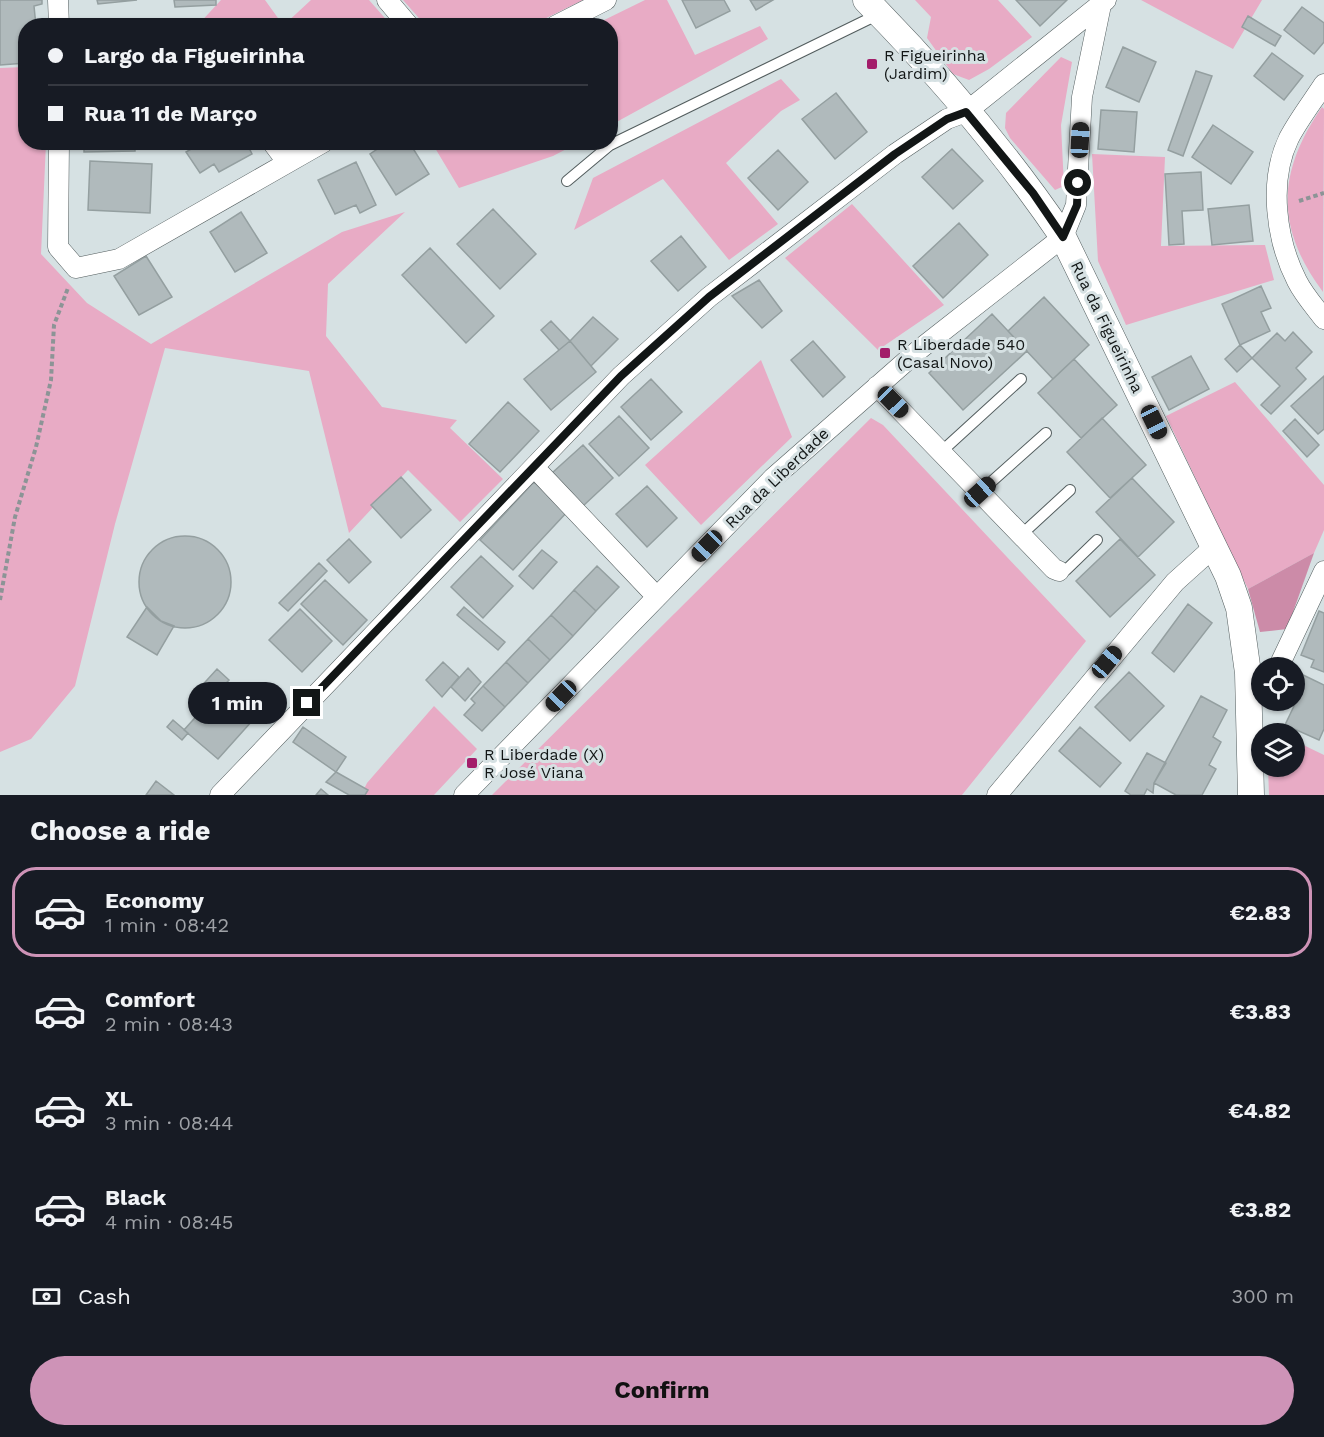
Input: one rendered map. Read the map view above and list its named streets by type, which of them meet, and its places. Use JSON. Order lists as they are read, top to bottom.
{
  "streets": {
    "street": ["Rua da Figueirinha", "Rua da Liberdade"]
  },
  "crossings": [
    ["Rua da Figueirinha", "Rua da Liberdade"]
  ],
  "places": {
    "transit": ["R Figueirinha (Jardim)", "R Liberdade 540 (Casal Novo)", "R Liberdade (X) R José Viana"]
  },
  "page": {
    "banner": ["Largo da Figueirinha", "Rua 11 de Março"],
    "bubble": "1 min",
    "heading": "Choose a ride",
    "list": [
      {
        "name": "Economy",
        "note": "1 min · 08:42",
        "value": "€2.83"
      },
      {
        "name": "Comfort",
        "note": "2 min · 08:43",
        "value": "€3.83"
      },
      {
        "name": "XL",
        "note": "3 min · 08:44",
        "value": "€4.82"
      },
      {
        "name": "Black",
        "note": "4 min · 08:45",
        "value": "€3.82"
      }
    ],
    "pay": ["Cash", "300 m"],
    "buttons": "Confirm"
  }
}
